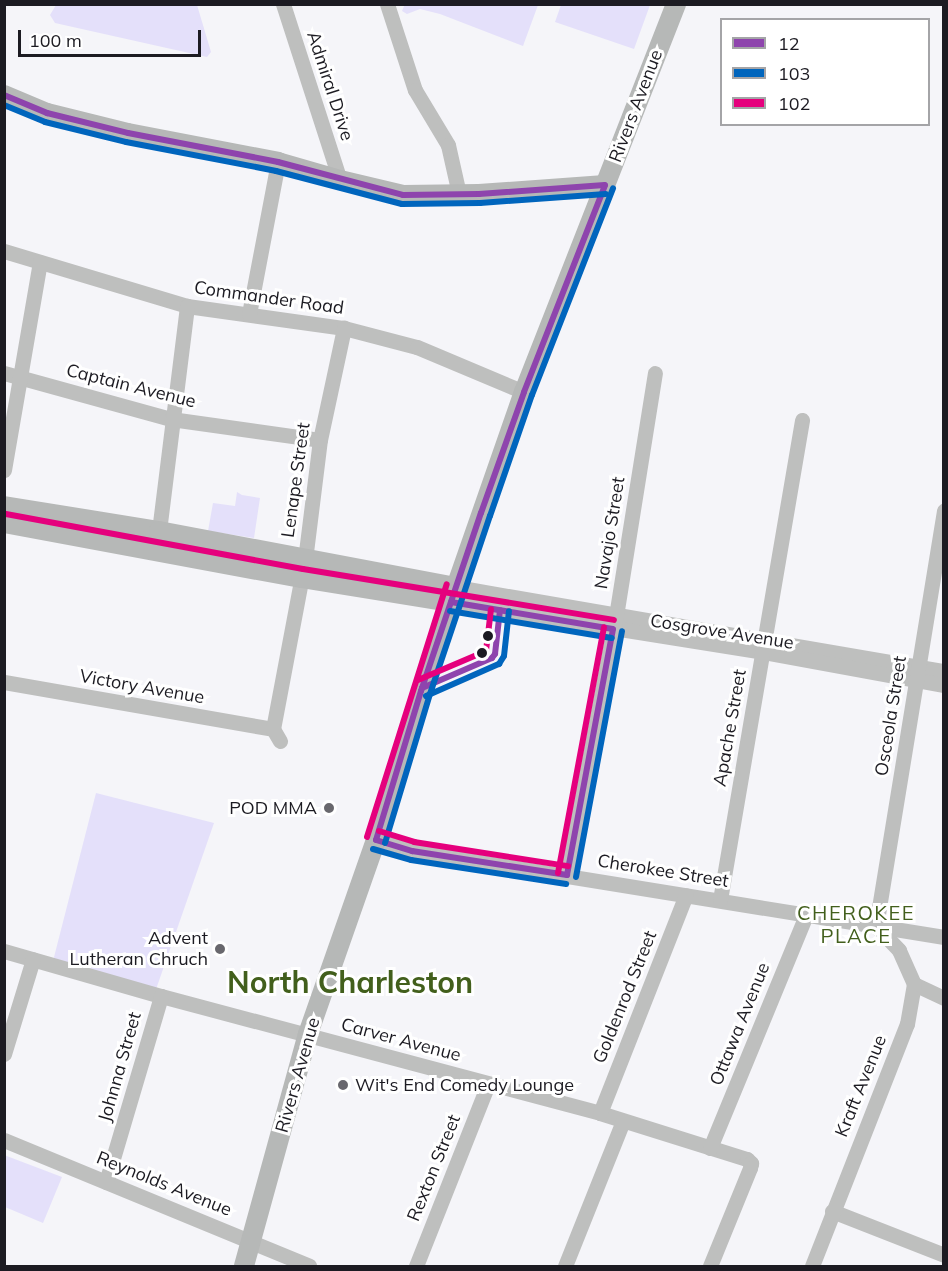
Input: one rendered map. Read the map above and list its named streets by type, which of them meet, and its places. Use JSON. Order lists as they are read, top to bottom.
{
  "streets": {
    "main road": ["Rivers Avenue", "Cosgrove Avenue"],
    "street": [
      "Admiral Drive",
      "Commander Road",
      "Captain Avenue",
      "Lenape Street",
      "Navajo Street",
      "Victory Avenue",
      "Osceola Street",
      "Apache Street",
      "Cherokee Street",
      "Goldenrod Street",
      "Ottawa Avenue",
      "Carver Avenue",
      "Johnna Street",
      "Kraft Avenue",
      "Rexton Street",
      "Reynolds Avenue"
    ]
  },
  "crossings": [
    ["Rivers Avenue", "Commander Road"],
    ["Rivers Avenue", "Cosgrove Avenue"],
    ["Rivers Avenue", "Cherokee Street"],
    ["Rivers Avenue", "Carver Avenue"],
    ["Rivers Avenue", "Reynolds Avenue"],
    ["Commander Road", "Lenape Street"],
    ["Captain Avenue", "Lenape Street"],
    ["Lenape Street", "Cosgrove Avenue"],
    ["Lenape Street", "Victory Avenue"],
    ["Navajo Street", "Cosgrove Avenue"],
    ["Navajo Street", "Cherokee Street"],
    ["Cosgrove Avenue", "Osceola Street"],
    ["Cosgrove Avenue", "Apache Street"],
    ["Osceola Street", "Cherokee Street"],
    ["Apache Street", "Cherokee Street"],
    ["Cherokee Street", "Goldenrod Street"],
    ["Cherokee Street", "Ottawa Avenue"],
    ["Goldenrod Street", "Carver Avenue"],
    ["Ottawa Avenue", "Carver Avenue"],
    ["Carver Avenue", "Johnna Street"],
    ["Carver Avenue", "Rexton Street"],
    ["Johnna Street", "Reynolds Avenue"]
  ],
  "districts": ["CHEROKEE PLACE", "North Charleston"],
  "places": ["POD MMA", "Advent Lutheran Chruch", "Wit's End Comedy Lounge"],
  "lines": ["transit line 12", "transit line 103", "transit line 102"],
  "legend": ["12", "103", "102"],
  "scale_bar": "100 m"
}
